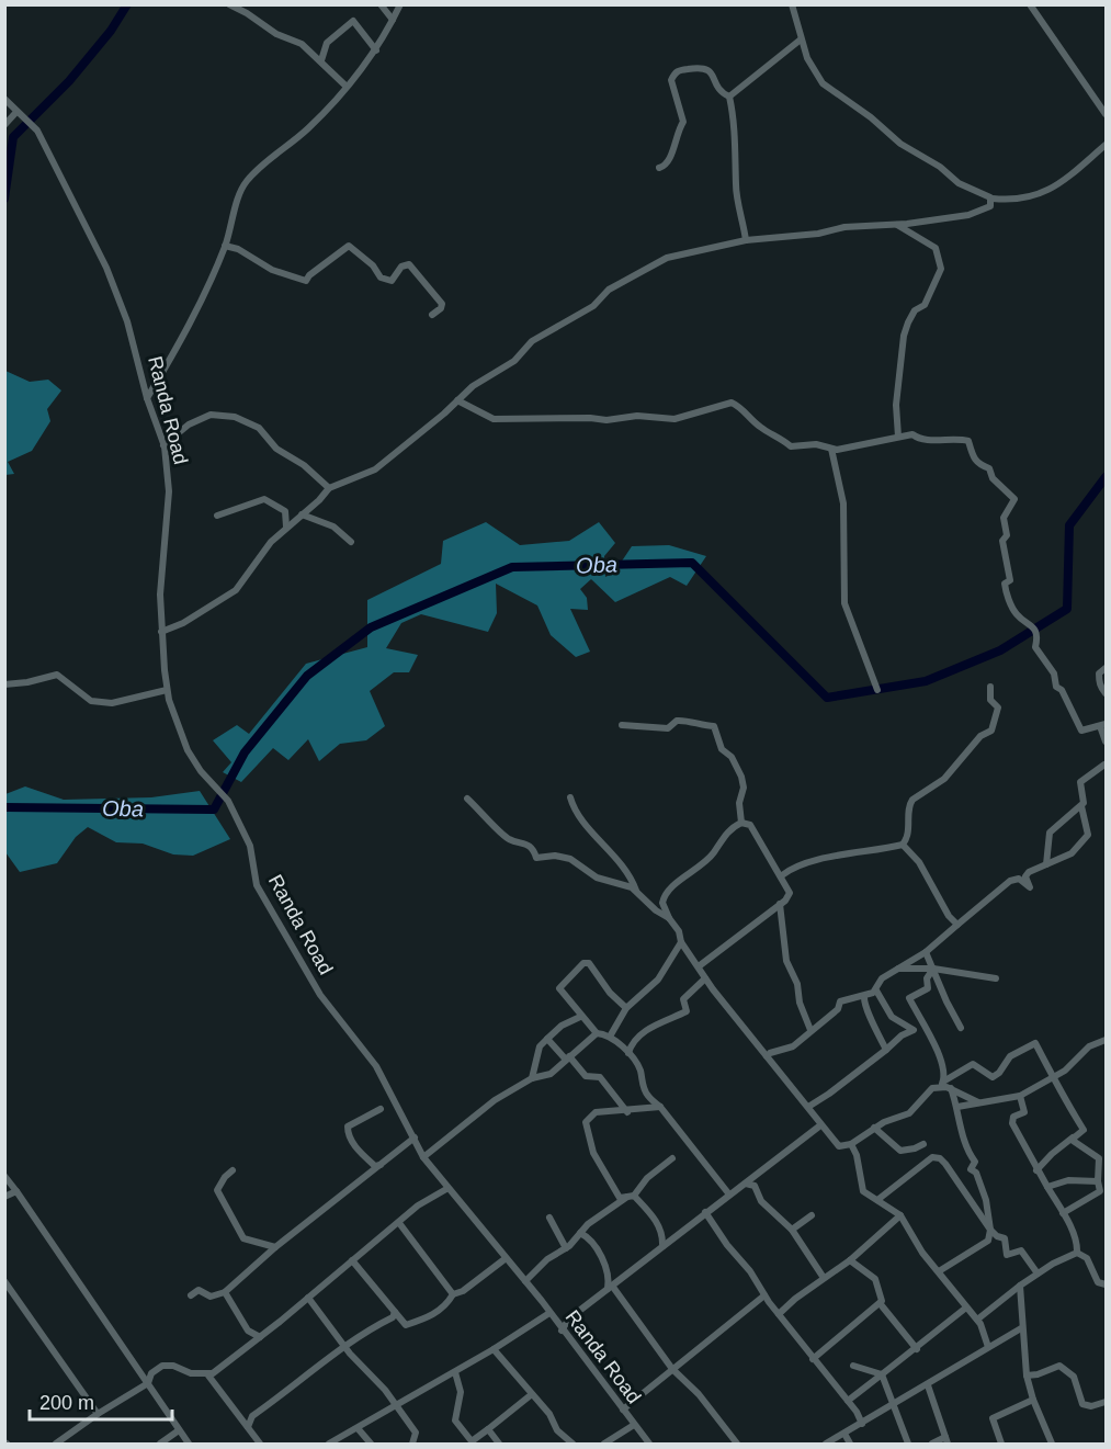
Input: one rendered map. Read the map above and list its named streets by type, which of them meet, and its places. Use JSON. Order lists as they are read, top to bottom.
{
  "streets": {
    "street": ["Randa Road"]
  },
  "water": ["Oba"],
  "scale_bar": "200 m"
}
